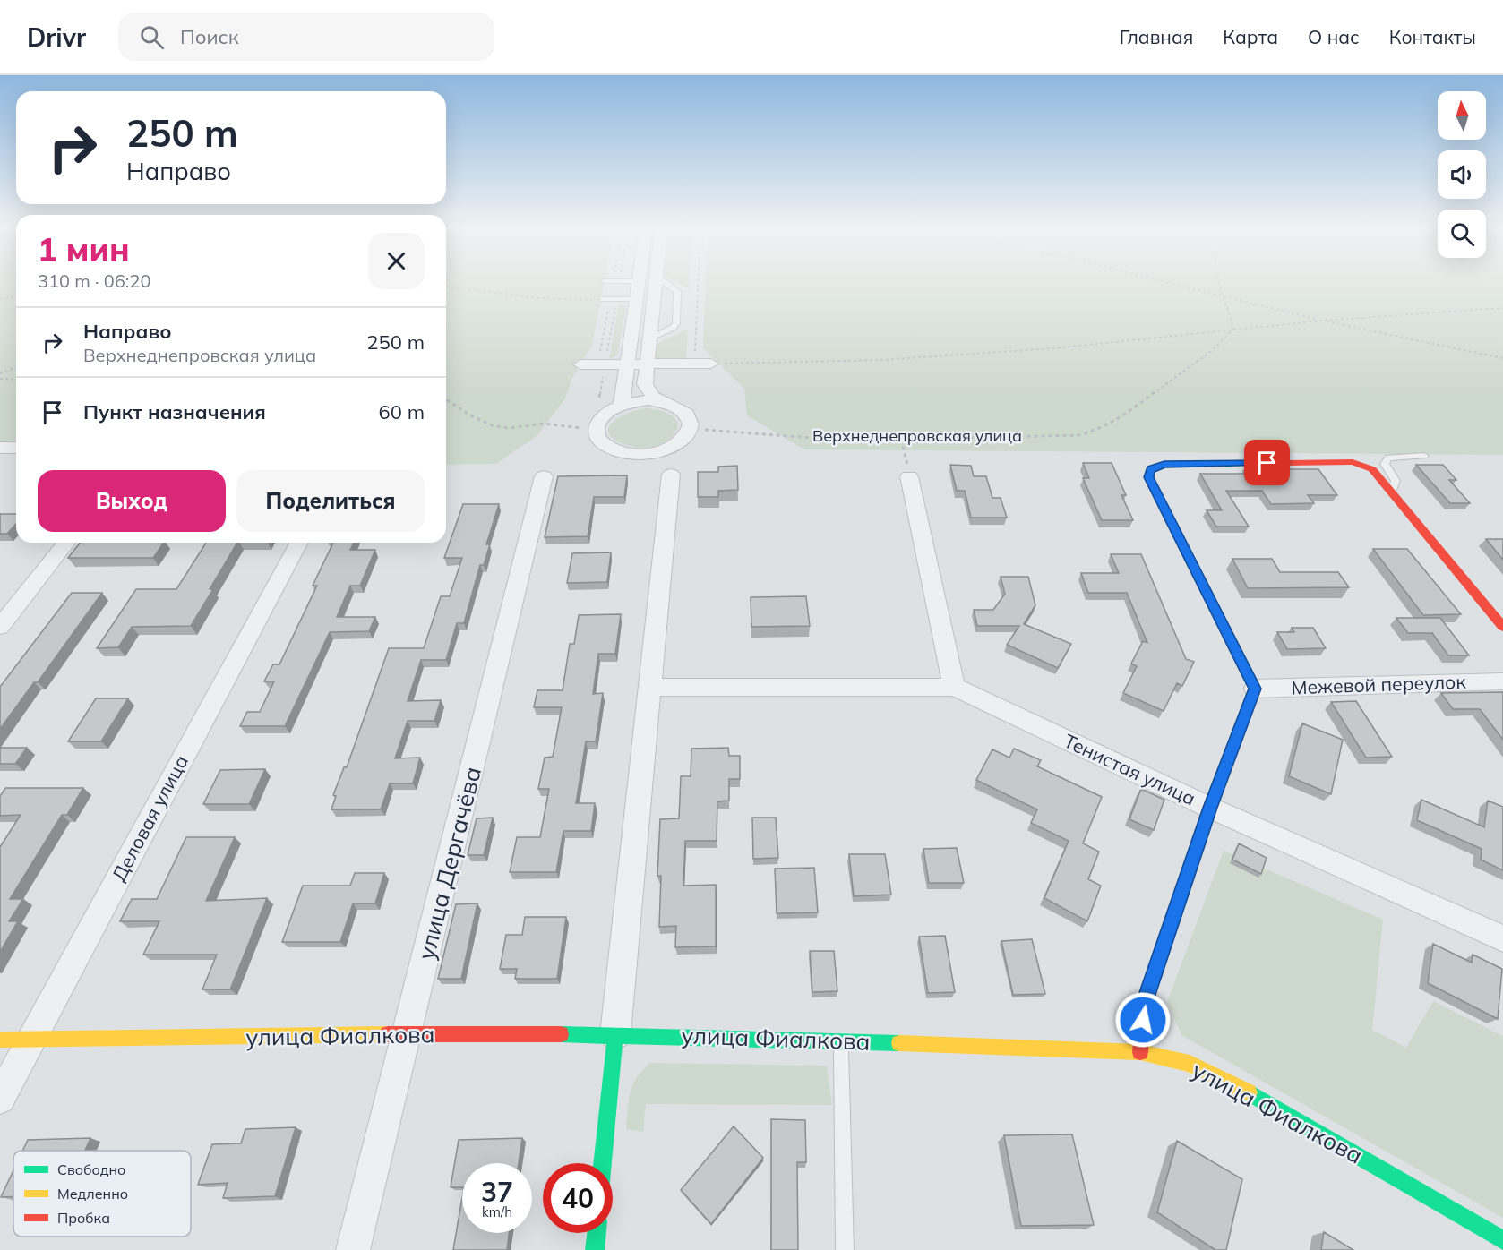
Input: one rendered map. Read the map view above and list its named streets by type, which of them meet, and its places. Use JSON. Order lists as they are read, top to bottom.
{
  "streets": {
    "street": [
      "Межевой переулок",
      "Тенистая улица",
      "Деловая улица",
      "улица Дергачёва",
      "улица Фиалкова"
    ],
    "path": ["Верхнеднепровская улица"]
  },
  "crossings": [
    ["Деловая улица", "улица Фиалкова"],
    ["улица Дергачёва", "улица Фиалкова"]
  ],
  "legend": ["Свободно", "Медленно", "Пробка"],
  "north": "top",
  "page": {
    "header": "Drivr",
    "search": "Поиск",
    "nav": [
      "Главная",
      "Карта",
      "О нас",
      "Контакты"
    ],
    "turn": ["250 m", "Направо"],
    "heading": ["1 мин", "310 m · 06:20"],
    "list": [
      {
        "name": "Направо",
        "note": "Верхнеднепровская улица",
        "value": "250 m"
      },
      {
        "name": "Пункт назначения",
        "value": "60 m"
      }
    ],
    "buttons": ["Выход", "Поделиться"],
    "speed": "37 km/h",
    "limit": "40"
  }
}
